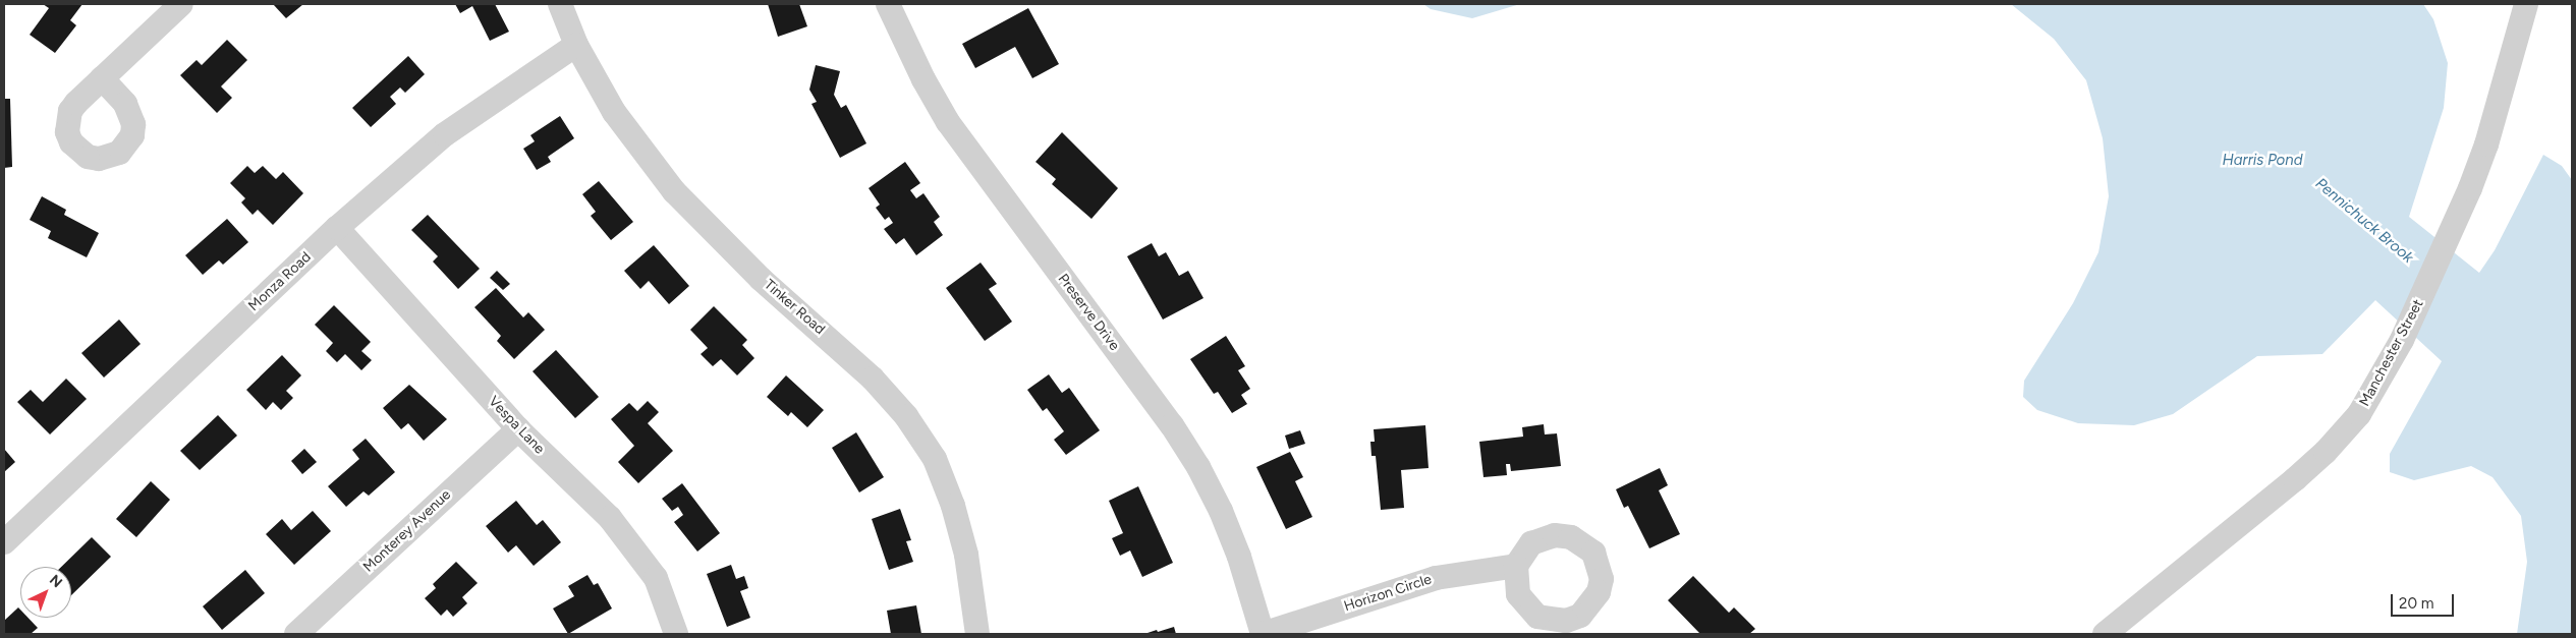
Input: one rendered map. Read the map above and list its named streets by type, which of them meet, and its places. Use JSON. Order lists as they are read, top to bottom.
{
  "streets": {
    "street": [
      "Monza Road",
      "Tinker Road",
      "Preserve Drive",
      "Manchester Street",
      "Vespa Lane",
      "Monterey Avenue",
      "Horizon Circle"
    ]
  },
  "crossings": [
    ["Monza Road", "Tinker Road"],
    ["Monza Road", "Vespa Lane"],
    ["Preserve Drive", "Horizon Circle"],
    ["Vespa Lane", "Monterey Avenue"]
  ],
  "water": ["Harris Pond", "Pennichuck Brook"],
  "scale_bar": "20 m",
  "north": "top right"
}
